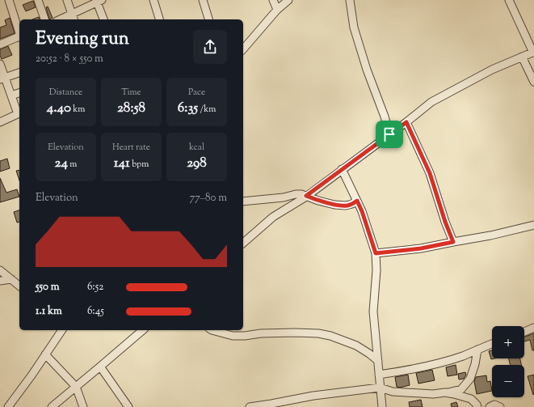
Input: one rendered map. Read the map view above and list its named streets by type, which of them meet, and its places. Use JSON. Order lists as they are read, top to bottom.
{
  "page": {
    "heading": ["Evening run", "20:52 · 8 × 550 m"],
    "stats": [
      ["Distance", "4.40 km"],
      ["Time", "28:58"],
      ["Pace", "6:35 /km"],
      ["Elevation", "24 m"],
      ["Heart rate", "141 bpm"],
      ["kcal", "298"]
    ],
    "chart": ["Elevation", "77–80 m"],
    "list": [
      {
        "name": "550 m",
        "note": "6:52"
      },
      {
        "name": "1.1 km",
        "note": "6:45"
      }
    ],
    "map_buttons": ["+", "−"]
  }
}
